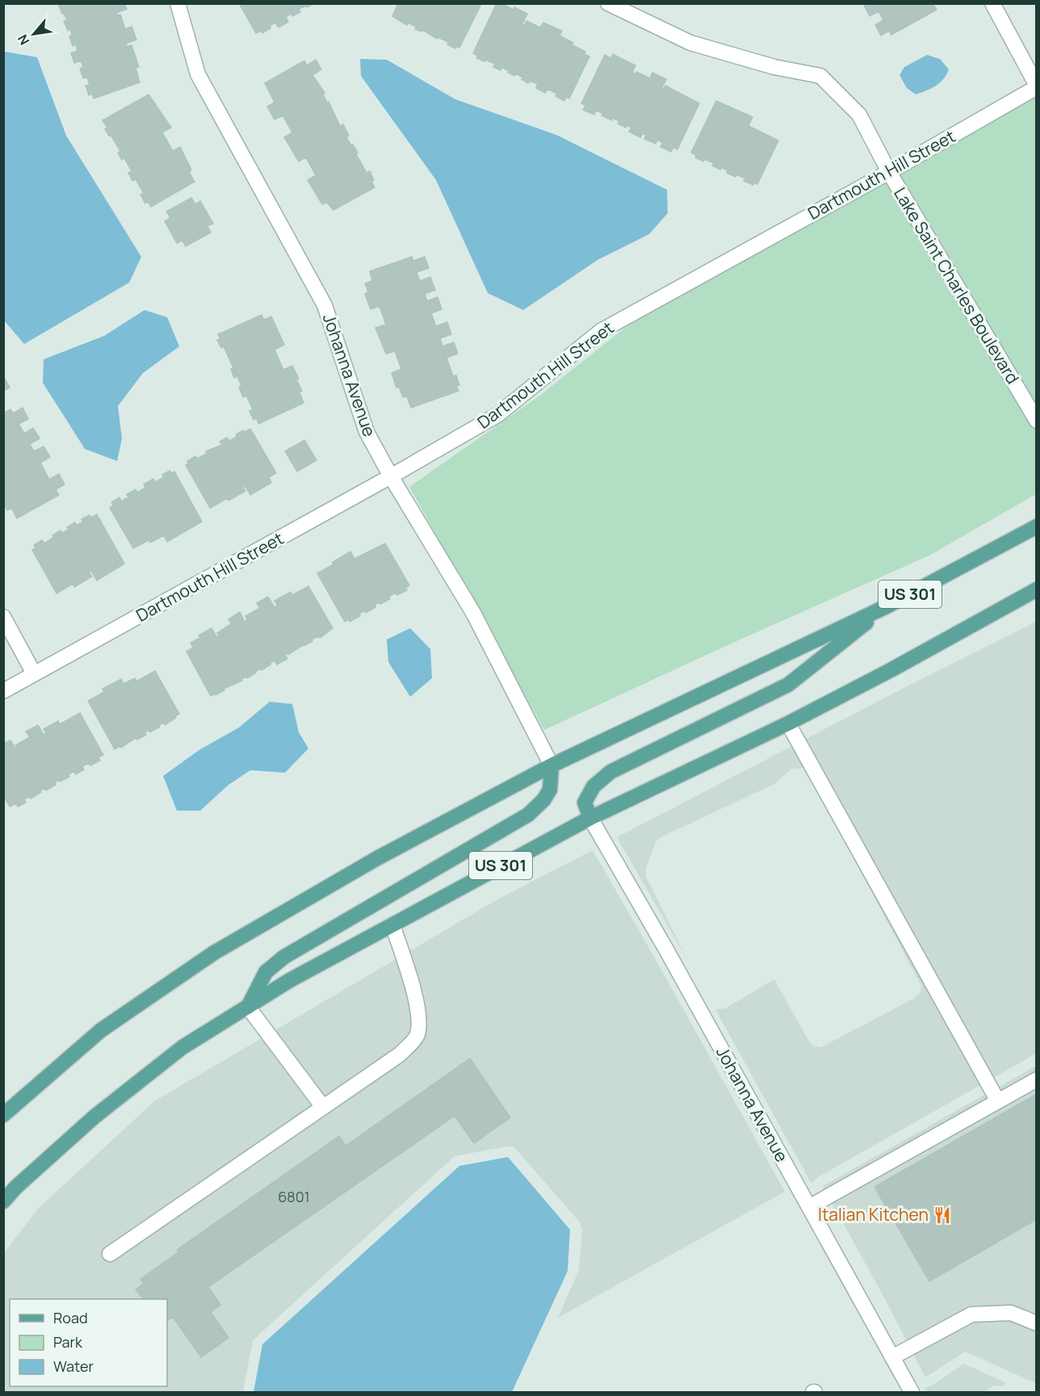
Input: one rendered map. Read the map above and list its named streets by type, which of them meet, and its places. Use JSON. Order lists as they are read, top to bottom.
{
  "streets": {
    "main road": ["US 301"],
    "street": ["Dartmouth Hill Street", "Lake Saint Charles Boulevard", "Johanna Avenue"]
  },
  "crossings": [
    ["Dartmouth Hill Street", "Lake Saint Charles Boulevard"],
    ["Dartmouth Hill Street", "Johanna Avenue"],
    ["Johanna Avenue", "US 301"]
  ],
  "places": {
    "restaurant": ["Italian Kitchen"]
  },
  "house_numbers": ["6801"],
  "legend": ["Road", "Park", "Water"],
  "north": "bottom left"
}
